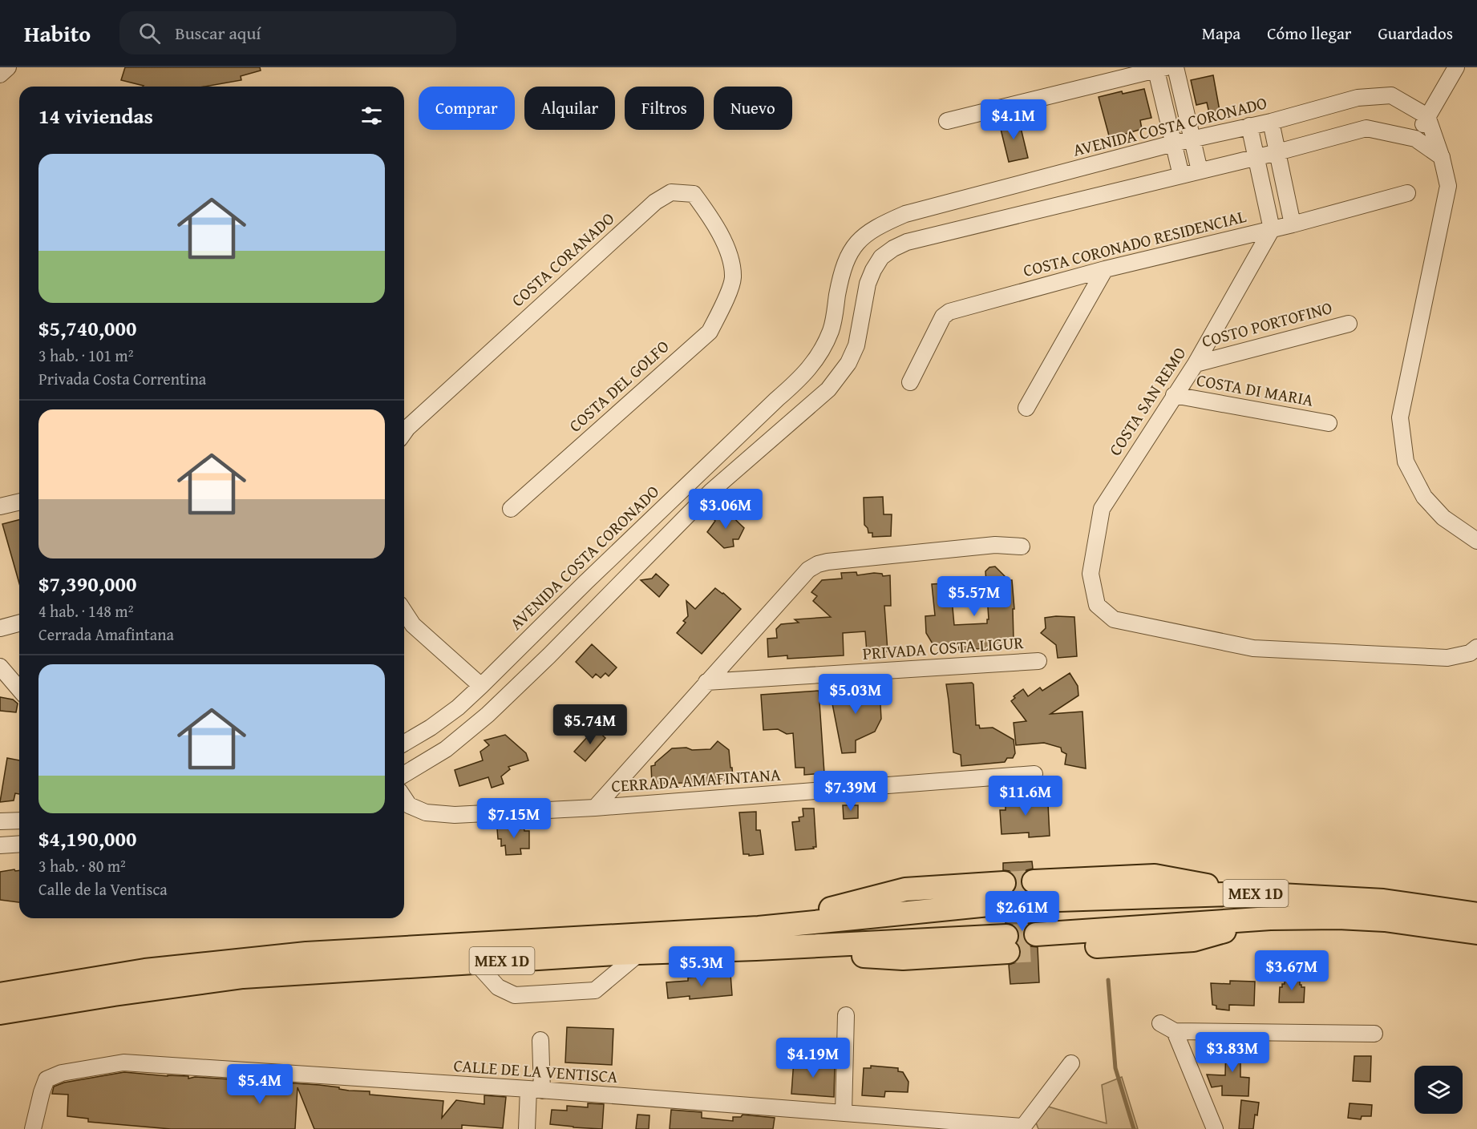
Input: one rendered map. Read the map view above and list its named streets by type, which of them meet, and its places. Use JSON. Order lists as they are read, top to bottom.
{
  "streets": {
    "highway": ["MEX 1D"],
    "street": [
      "AVENIDA COSTA CORONADO",
      "COSTA CORONADO RESIDENCIAL",
      "COSTA CORANADO",
      "COSTO PORTOFINO",
      "COSTA DEL GOLFO",
      "COSTA DI MARIA",
      "COSTA SAN REMO",
      "PRIVADA COSTA LIGUR",
      "CERRADA AMAFINTANA",
      "CALLE DE LA VENTISCA"
    ]
  },
  "crossings": [
    ["COSTA CORONADO RESIDENCIAL", "COSTA SAN REMO"],
    ["COSTA CORANADO", "COSTA DEL GOLFO"],
    ["COSTO PORTOFINO", "COSTA SAN REMO"],
    ["COSTA DI MARIA", "COSTA SAN REMO"]
  ],
  "page": {
    "header": "Habito",
    "search": "Buscar aquí",
    "nav": ["Mapa", "Cómo llegar", "Guardados"],
    "chip": [
      "Comprar",
      "Alquilar",
      "Filtros",
      "Nuevo"
    ],
    "heading": "14 viviendas",
    "price": [
      "$4.1M",
      "$3.06M",
      "$5.57M",
      "$5.03M",
      "$5.74M",
      "$7.39M",
      "$11.6M",
      "$7.15M",
      "$2.61M",
      "$5.3M",
      "$3.67M",
      "$3.83M",
      "$4.19M",
      "$5.4M"
    ],
    "list": [
      {
        "name": "$5,740,000",
        "note": "3 hab. · 101 m² · Privada Costa Correntina"
      },
      {
        "name": "$7,390,000",
        "note": "4 hab. · 148 m² · Cerrada Amafintana"
      },
      {
        "name": "$4,190,000",
        "note": "3 hab. · 80 m² · Calle de la Ventisca"
      }
    ]
  }
}
